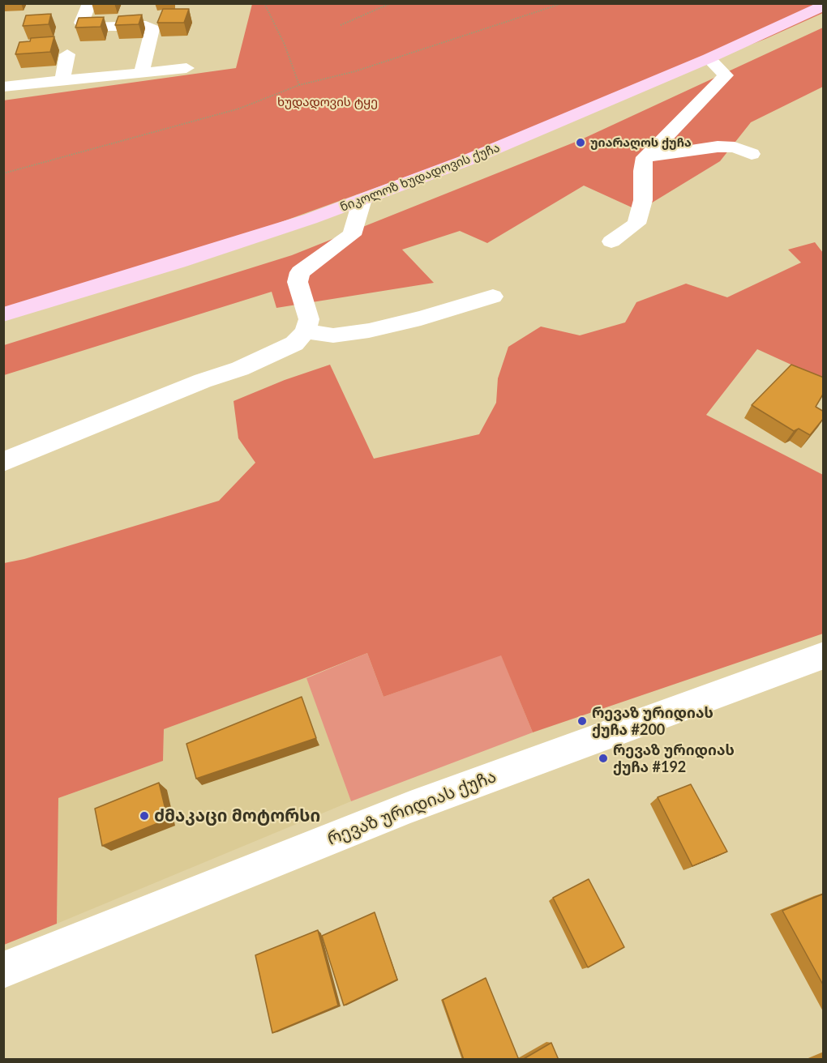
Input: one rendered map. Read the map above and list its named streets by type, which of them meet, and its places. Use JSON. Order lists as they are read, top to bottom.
{
  "streets": {
    "main road": ["ნიკოლოზ ხუდადოვის ქუჩა"],
    "street": ["რევაზ ურიდიას ქუჩა"]
  },
  "parks": ["ხუდადოვის ტყე"],
  "places": [
    "უიარაღოს ქუჩა",
    "რევაზ ურიდიას ქუჩა #200",
    "რევაზ ურიდიას ქუჩა #192",
    "ძმაკაცი მოტორსი"
  ]
}
